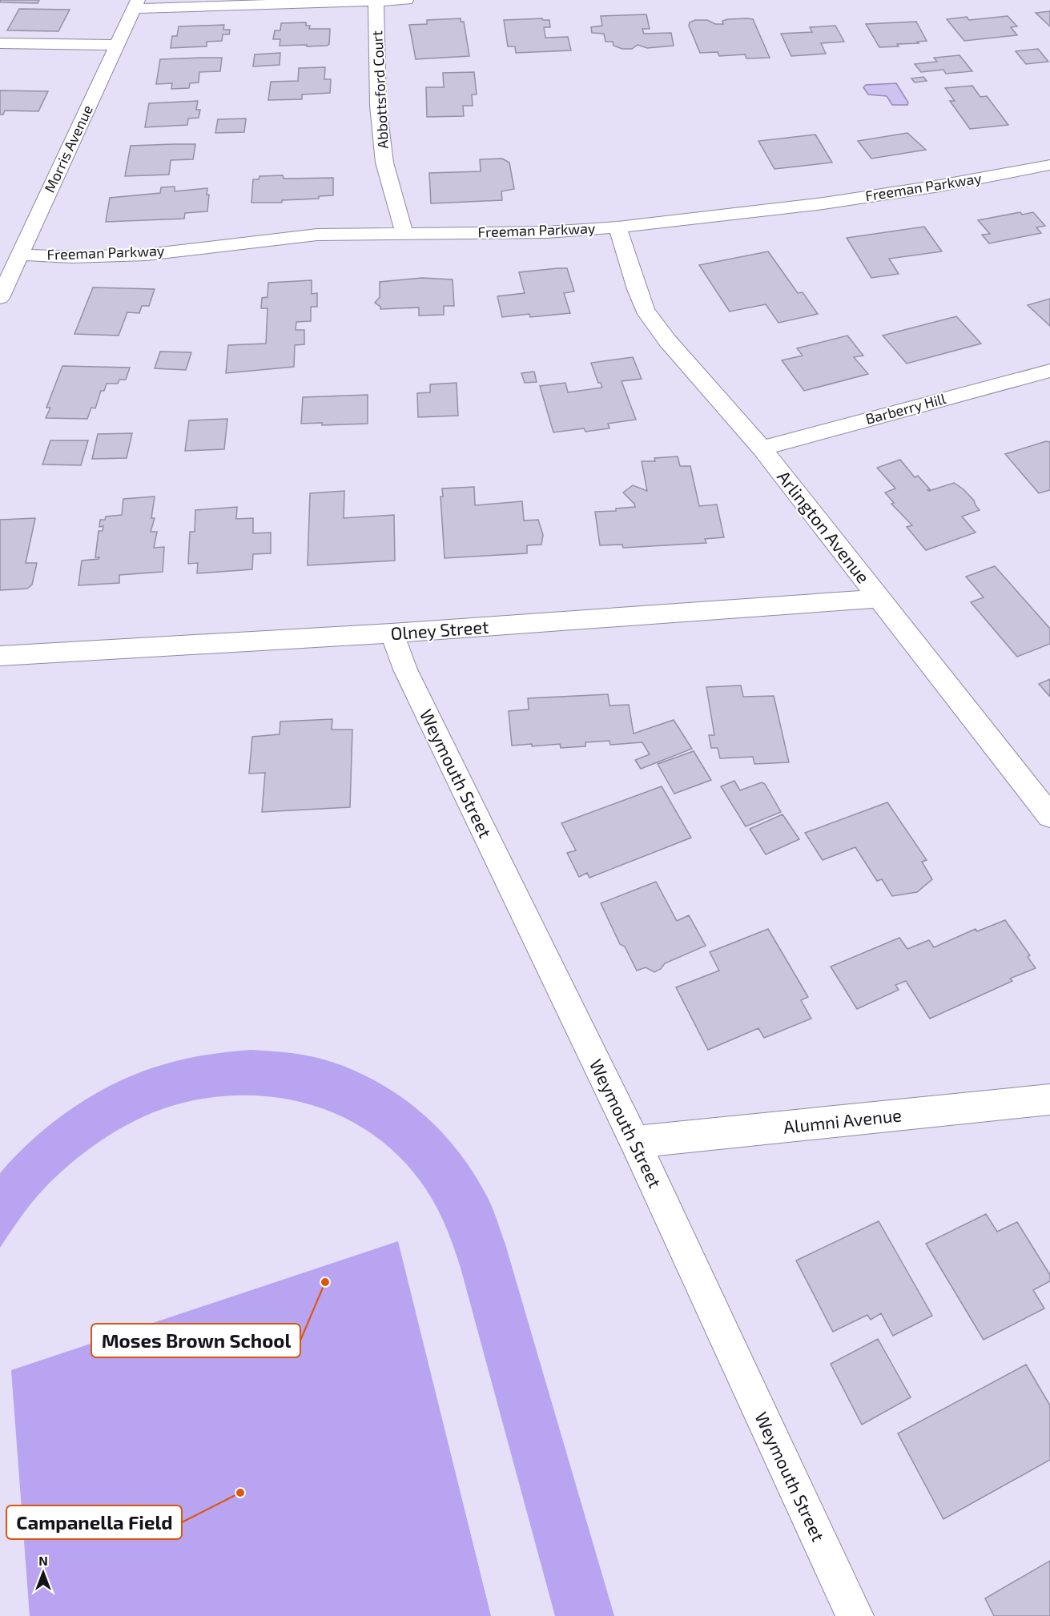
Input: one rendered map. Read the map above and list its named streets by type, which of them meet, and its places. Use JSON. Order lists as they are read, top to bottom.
{
  "streets": {
    "street": [
      "Abbottsford Court",
      "Morris Avenue",
      "Freeman Parkway",
      "Barberry Hill",
      "Arlington Avenue",
      "Olney Street",
      "Weymouth Street",
      "Alumni Avenue"
    ]
  },
  "crossings": [
    ["Abbottsford Court", "Freeman Parkway"],
    ["Morris Avenue", "Freeman Parkway"],
    ["Freeman Parkway", "Arlington Avenue"],
    ["Barberry Hill", "Arlington Avenue"],
    ["Arlington Avenue", "Olney Street"],
    ["Olney Street", "Weymouth Street"],
    ["Weymouth Street", "Alumni Avenue"]
  ],
  "places": ["Moses Brown School", "Campanella Field"],
  "north": "top"
}
